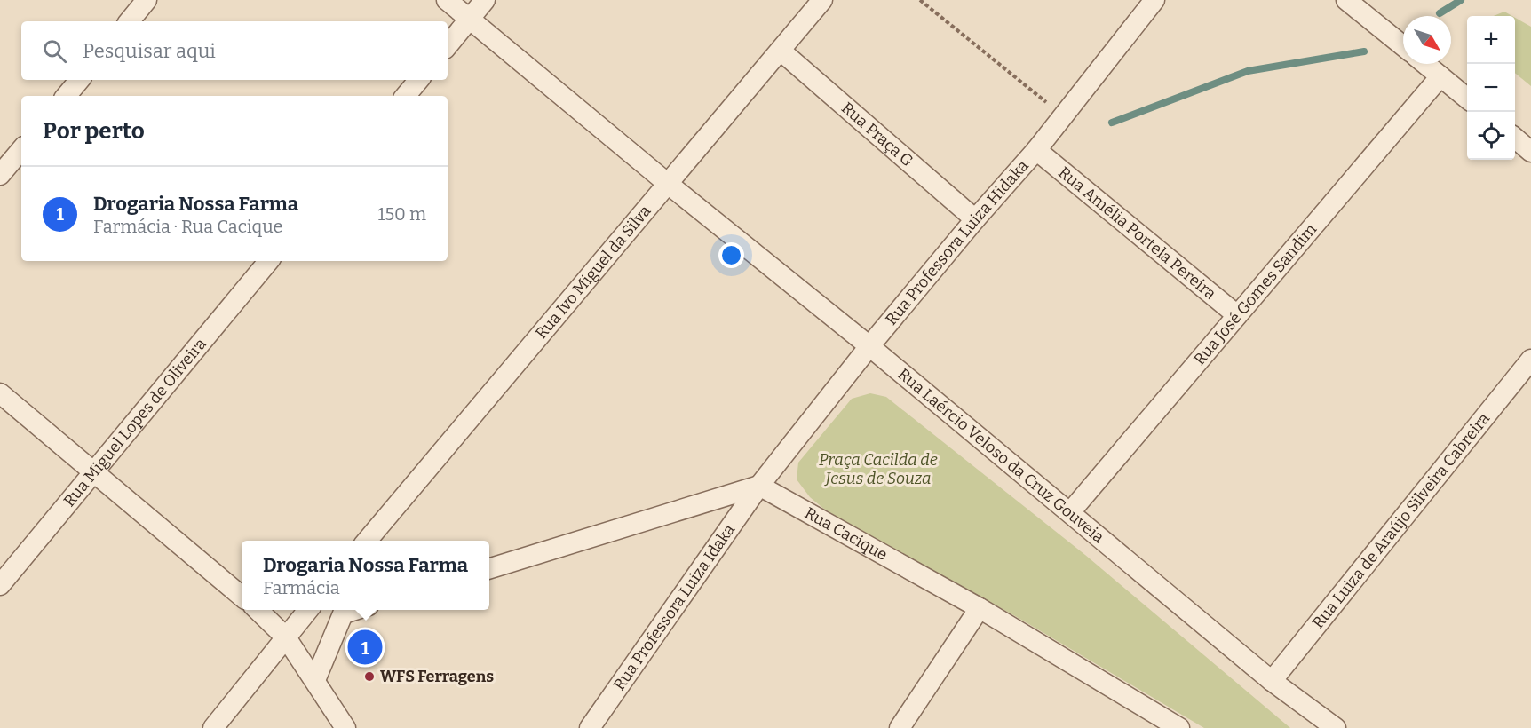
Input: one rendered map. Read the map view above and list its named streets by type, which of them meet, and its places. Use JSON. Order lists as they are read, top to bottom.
{
  "streets": {
    "street": [
      "Rua Praça G",
      "Rua Amélia Portela Pereira",
      "Rua Professora Luiza Hidaka",
      "Rua Ivo Miguel da Silva",
      "Rua José Gomes Sandim",
      "Rua Miguel Lopes de Oliveira",
      "Rua Laércio Veloso da Cruz Gouveia",
      "Rua Luiza de Araújo Silveira Cabreira",
      "Rua Cacique",
      "Rua Professora Luiza Idaka"
    ]
  },
  "crossings": [
    ["Rua Praça G", "Rua Professora Luiza Hidaka"],
    ["Rua Praça G", "Rua Ivo Miguel da Silva"],
    ["Rua Amélia Portela Pereira", "Rua Professora Luiza Hidaka"],
    ["Rua Amélia Portela Pereira", "Rua José Gomes Sandim"],
    ["Rua Professora Luiza Hidaka", "Rua Laércio Veloso da Cruz Gouveia"],
    ["Rua Professora Luiza Hidaka", "Rua Cacique"],
    ["Rua Professora Luiza Hidaka", "Rua Professora Luiza Idaka"],
    ["Rua Ivo Miguel da Silva", "Rua Laércio Veloso da Cruz Gouveia"],
    ["Rua José Gomes Sandim", "Rua Laércio Veloso da Cruz Gouveia"],
    ["Rua Laércio Veloso da Cruz Gouveia", "Rua Luiza de Araújo Silveira Cabreira"],
    ["Rua Cacique", "Rua Professora Luiza Idaka"]
  ],
  "parks": ["Praça Cacilda de Jesus de Souza"],
  "places": ["WFS Ferragens"],
  "north": "bottom right",
  "page": {
    "map_buttons": ["+", "−"],
    "search": "Pesquisar aqui",
    "heading": "Por perto",
    "list": [
      {
        "mark": "1",
        "name": "Drogaria Nossa Farma",
        "note": "Farmácia · Rua Cacique",
        "value": "150 m"
      }
    ],
    "popup": ["Drogaria Nossa Farma", "Farmácia"],
    "pins": "1"
  }
}
